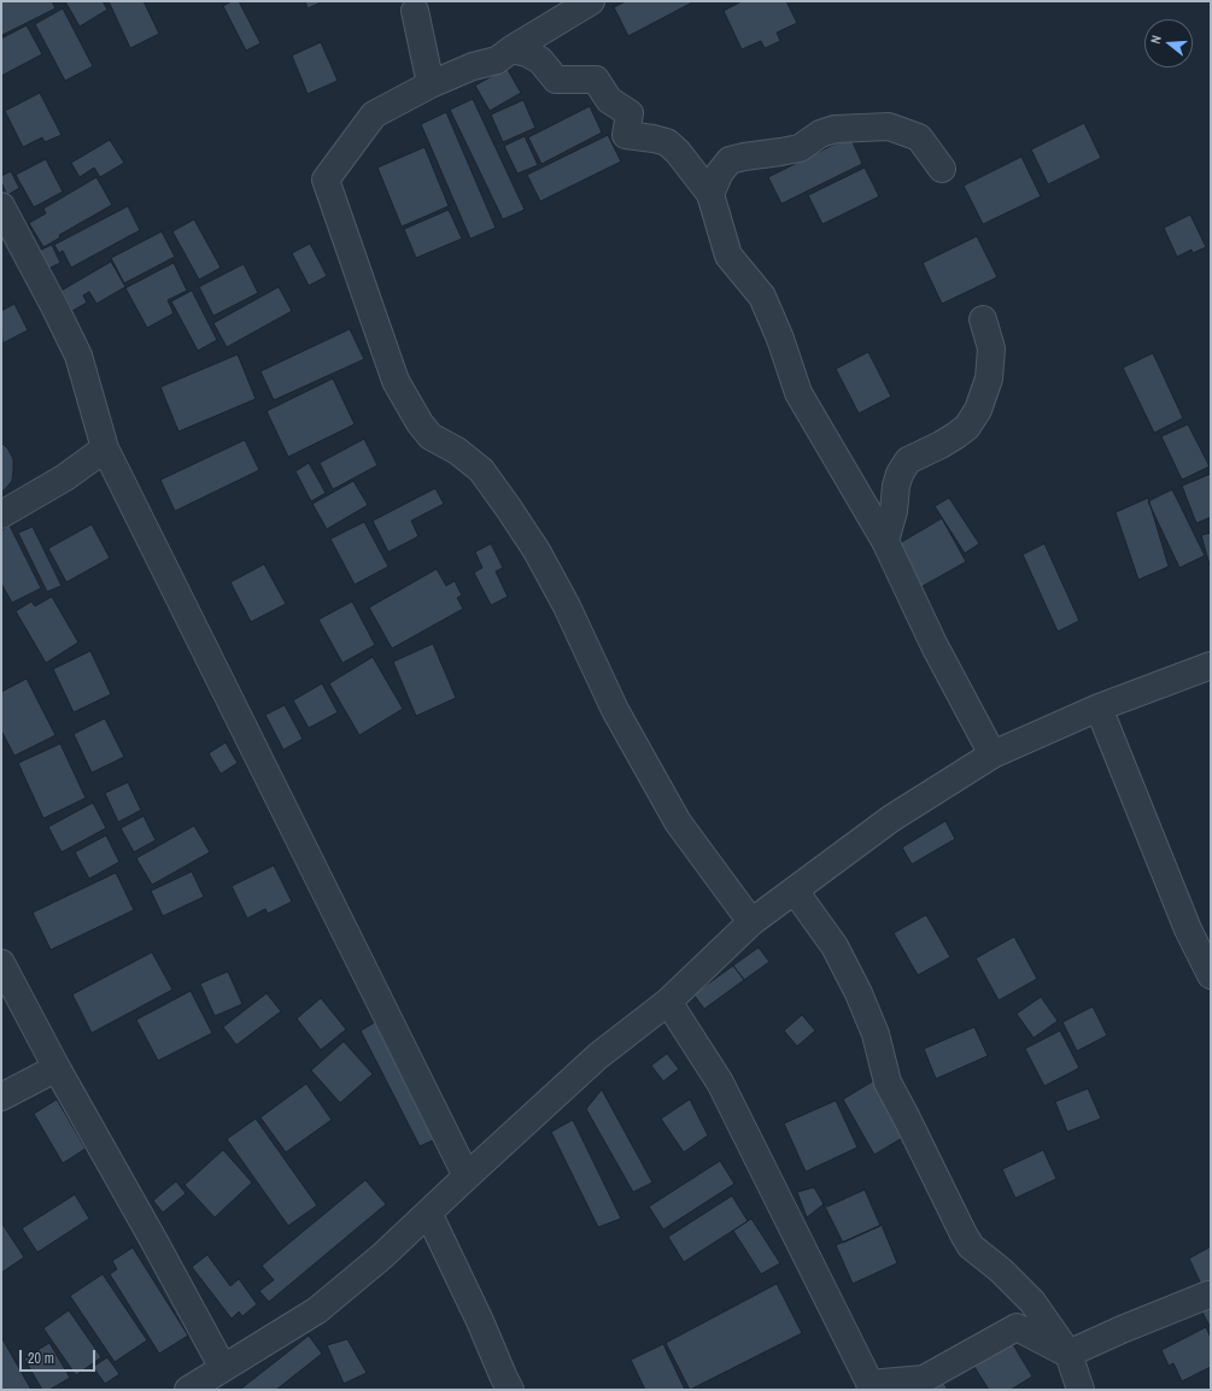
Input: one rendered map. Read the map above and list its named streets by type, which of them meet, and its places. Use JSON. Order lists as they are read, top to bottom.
{
  "scale_bar": "20 m",
  "north": "left"
}
